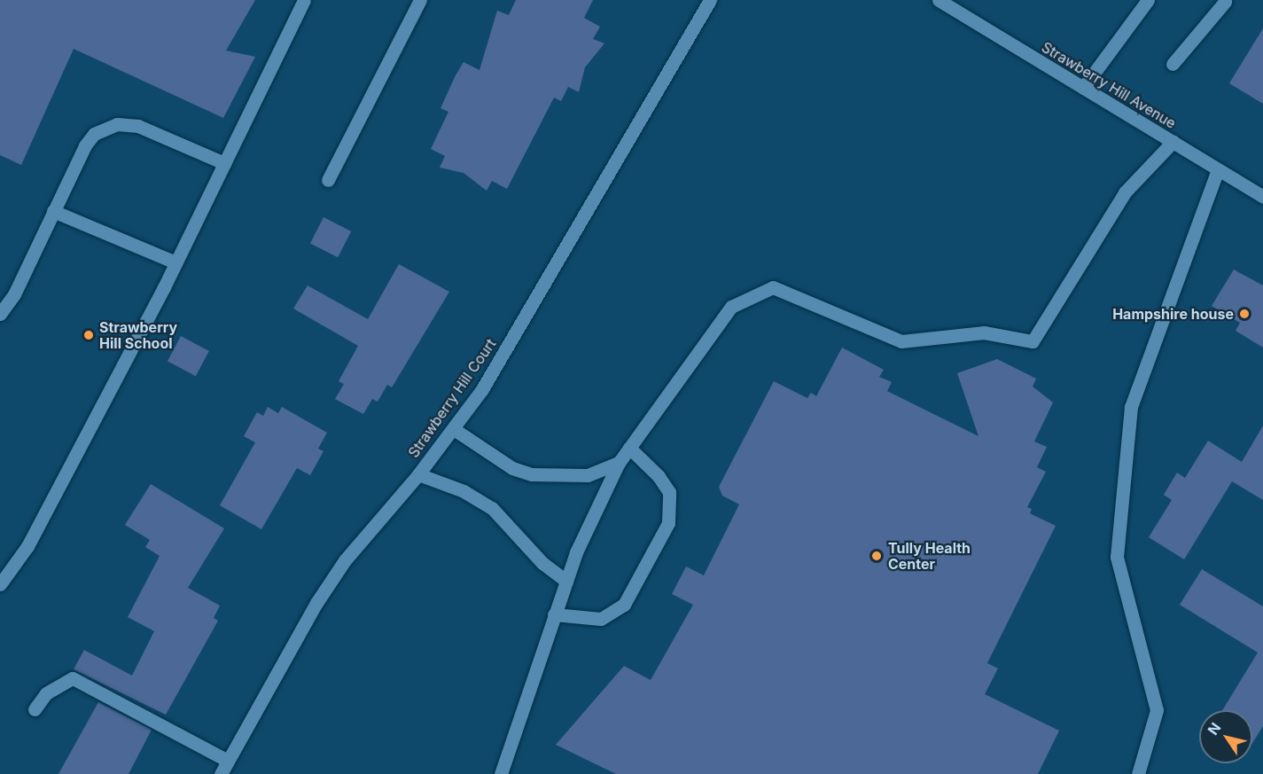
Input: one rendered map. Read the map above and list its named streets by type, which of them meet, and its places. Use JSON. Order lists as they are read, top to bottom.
{
  "streets": {
    "street": ["Strawberry Hill Avenue", "Strawberry Hill Court"]
  },
  "places": ["Hampshire house", "Strawberry Hill School", "Tully Health Center"],
  "north": "top left"
}
